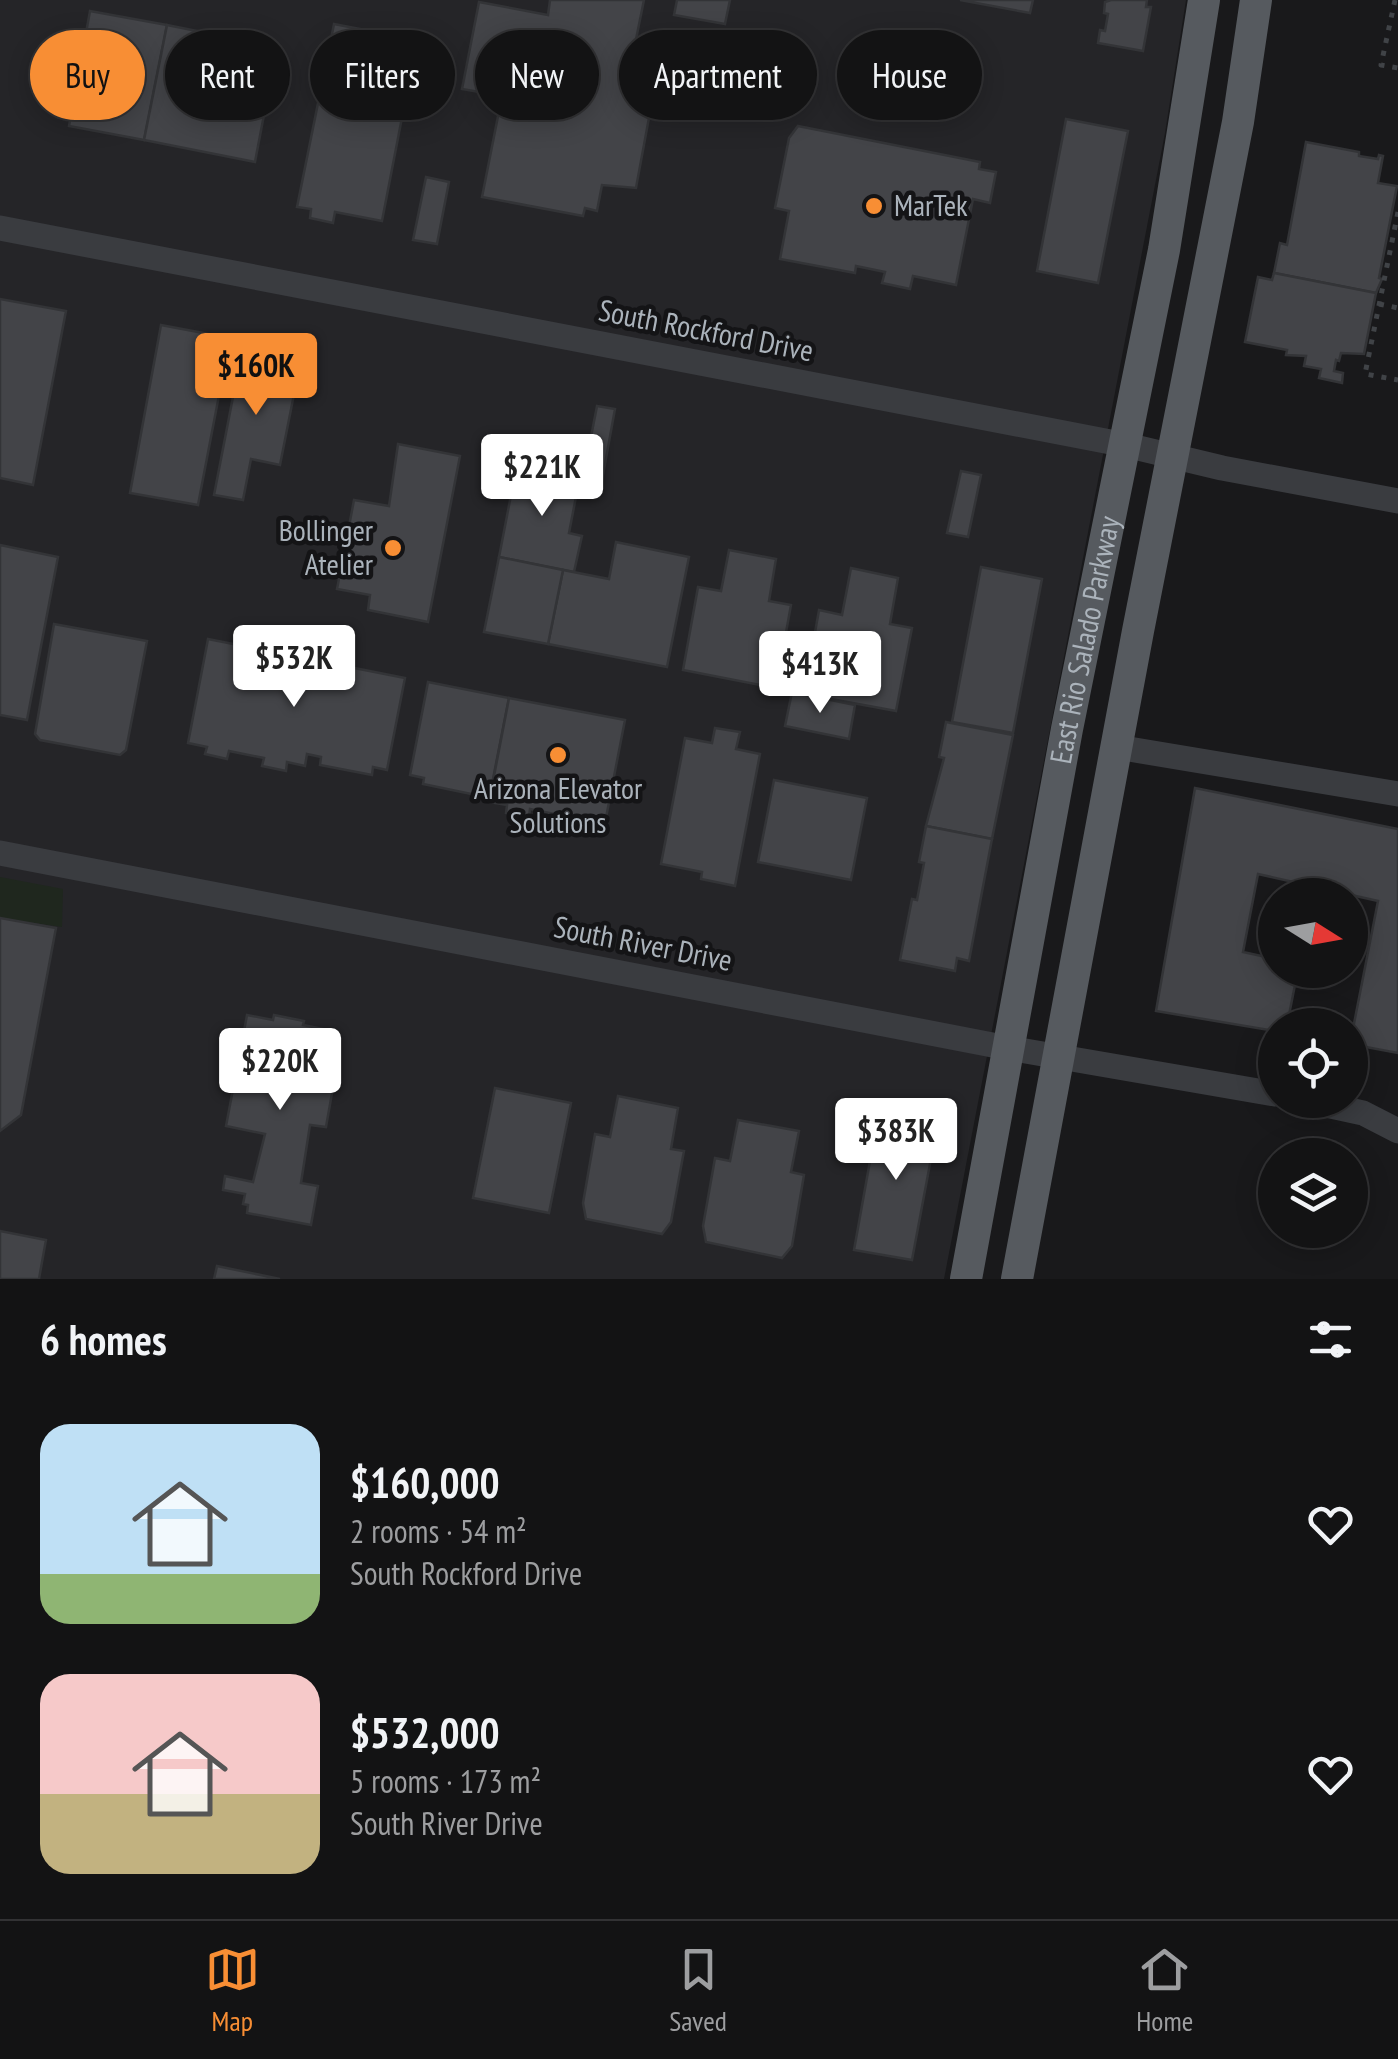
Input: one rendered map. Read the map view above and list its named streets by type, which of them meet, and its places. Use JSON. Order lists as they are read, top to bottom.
{
  "streets": {
    "main road": ["East Rio Salado Parkway"],
    "street": ["South Rockford Drive", "South River Drive"]
  },
  "crossings": [
    ["South Rockford Drive", "East Rio Salado Parkway"],
    ["East Rio Salado Parkway", "South River Drive"]
  ],
  "places": ["MarTek", "Bollinger Atelier", "Arizona Elevator Solutions"],
  "north": "right",
  "page": {
    "chip": [
      "Buy",
      "Rent",
      "Filters",
      "New",
      "Apartment",
      "House"
    ],
    "price": [
      "$160K",
      "$221K",
      "$532K",
      "$413K",
      "$220K",
      "$383K"
    ],
    "heading": "6 homes",
    "list": [
      {
        "name": "$160,000",
        "note": "2 rooms · 54 m² · South Rockford Drive"
      },
      {
        "name": "$532,000",
        "note": "5 rooms · 173 m² · South River Drive"
      }
    ],
    "tabs": ["Map", "Saved", "Home"]
  }
}
